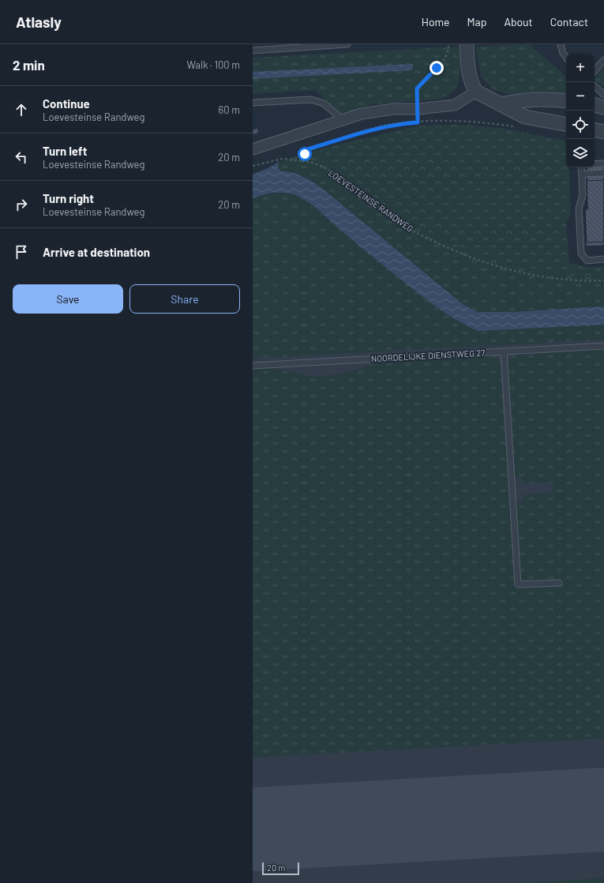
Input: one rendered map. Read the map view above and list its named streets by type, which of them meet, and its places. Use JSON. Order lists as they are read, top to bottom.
{
  "streets": {
    "lane": ["NOORDELIJKE DIENSTWEG 27"],
    "path": ["LOEVESTEINSE RANDWEG"]
  },
  "scale_bar": "20 m",
  "page": {
    "header": "Atlasly",
    "nav": [
      "Home",
      "Map",
      "About",
      "Contact"
    ],
    "heading": ["2 min", "Walk · 100 m"],
    "map_buttons": ["+", "−"],
    "list": [
      ["Continue", "Loevesteinse Randweg", "60 m"],
      ["Turn left", "Loevesteinse Randweg", "20 m"],
      ["Turn right", "Loevesteinse Randweg", "20 m"],
      "Arrive at destination"
    ],
    "buttons": ["Save", "Share"],
    "scale": "20 m"
  }
}
